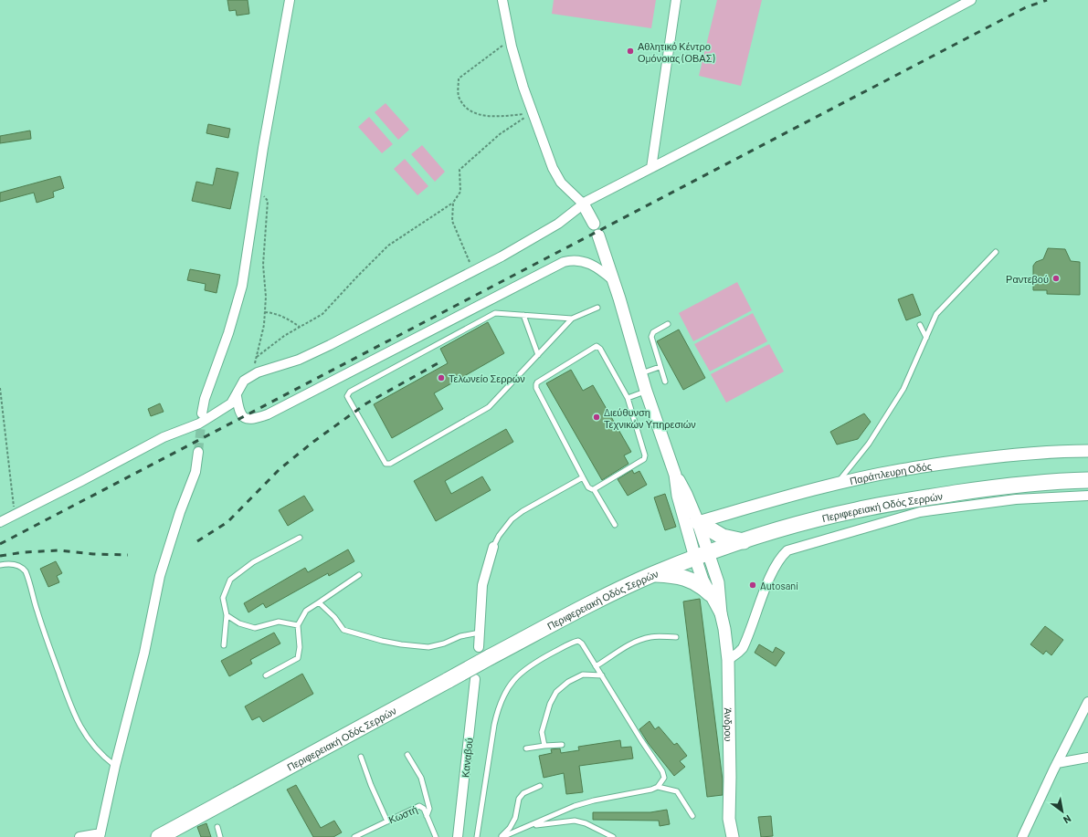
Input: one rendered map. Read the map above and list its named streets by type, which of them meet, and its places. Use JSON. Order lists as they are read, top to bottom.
{
  "streets": {
    "main road": ["Περιφερειακή Οδός Σερρών"],
    "street": ["Παράπλευρη Οδός", "Άνδρου", "Καναβού"],
    "lane": ["Κωστή"]
  },
  "places": [
    "Αθλητικό Κέντρο Ομόνοιας (ΟΒΑΣ)",
    "Ραντεβού",
    "Τελωνείο Σερρών",
    "Διεύθυνση Τεχνικών Υπηρεσιών",
    "Autosani"
  ],
  "north": "bottom right"
}
